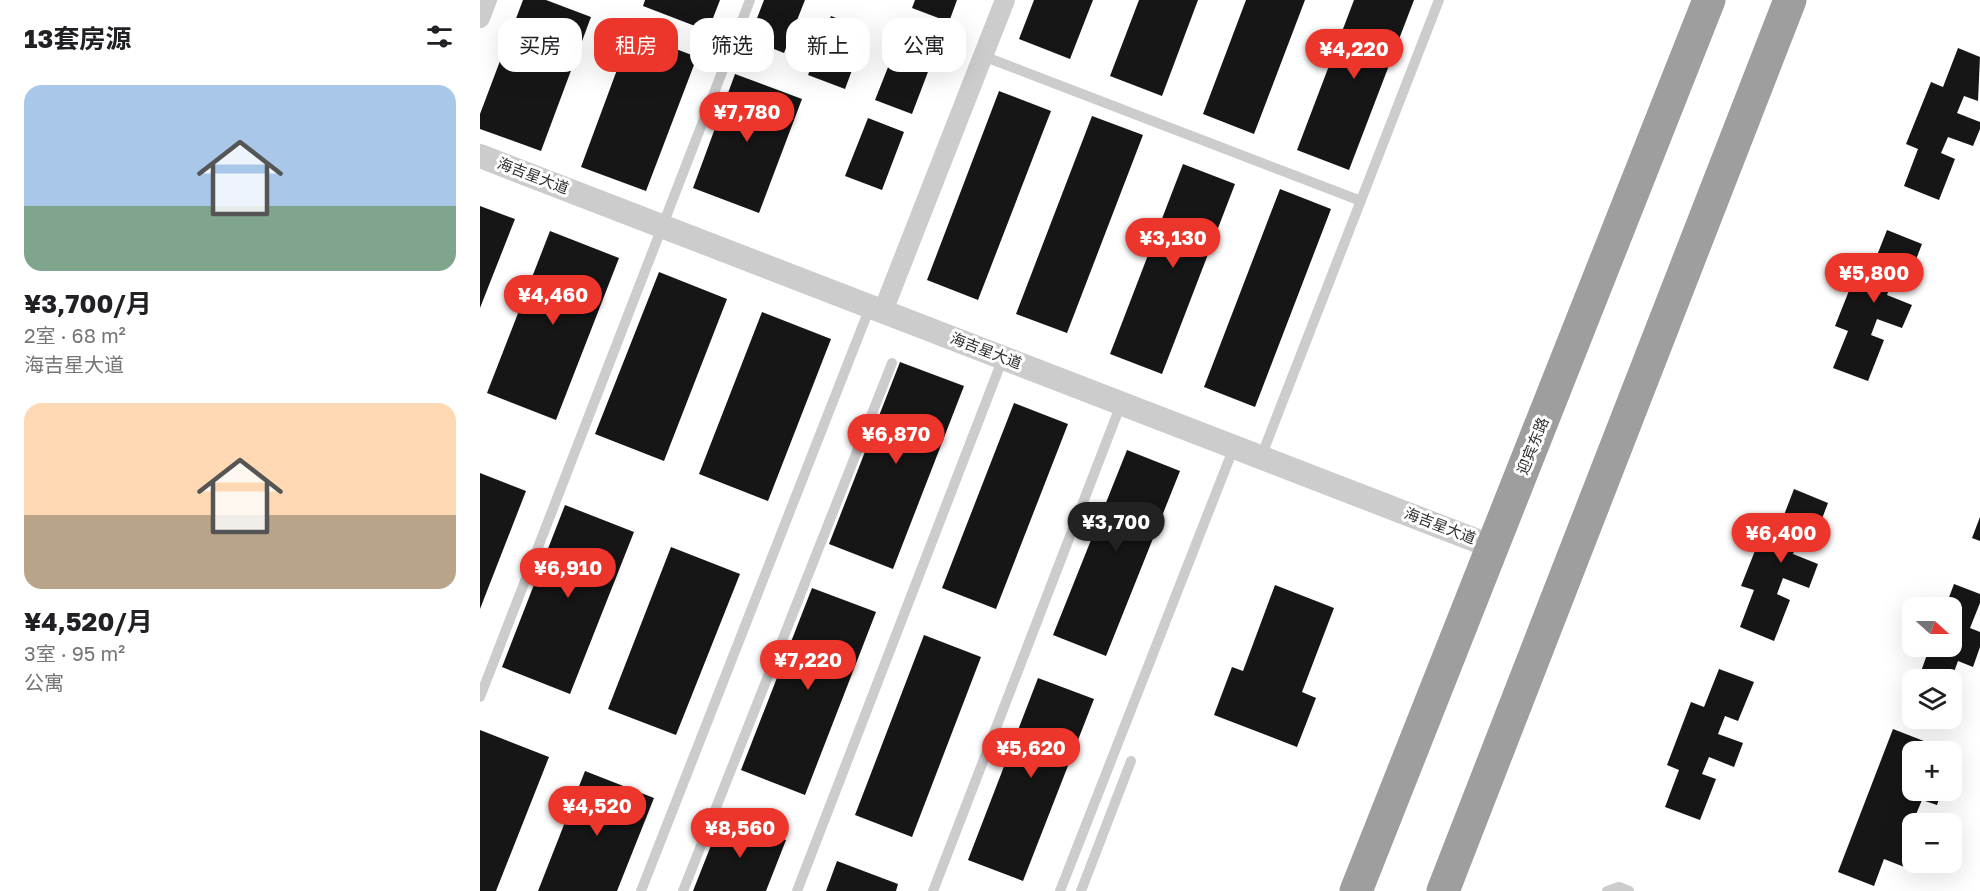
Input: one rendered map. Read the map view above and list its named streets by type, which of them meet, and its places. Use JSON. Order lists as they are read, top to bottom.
{
  "streets": {
    "highway": ["迎宾东路"],
    "street": ["海吉星大道"]
  },
  "crossings": [
    ["海吉星大道", "迎宾东路"]
  ],
  "north": "right",
  "page": {
    "heading": "13套房源",
    "chip": [
      "买房",
      "租房",
      "筛选",
      "新上",
      "公寓"
    ],
    "price": [
      "¥4,220",
      "¥7,780",
      "¥3,130",
      "¥5,800",
      "¥4,460",
      "¥6,870",
      "¥3,700",
      "¥6,400",
      "¥6,910",
      "¥7,220",
      "¥5,620",
      "¥4,520",
      "¥8,560"
    ],
    "list": [
      {
        "name": "¥3,700/月",
        "note": "2室 · 68 m² · 海吉星大道"
      },
      {
        "name": "¥4,520/月",
        "note": "3室 · 95 m² · 公寓"
      }
    ],
    "map_buttons": ["+", "−"]
  }
}
